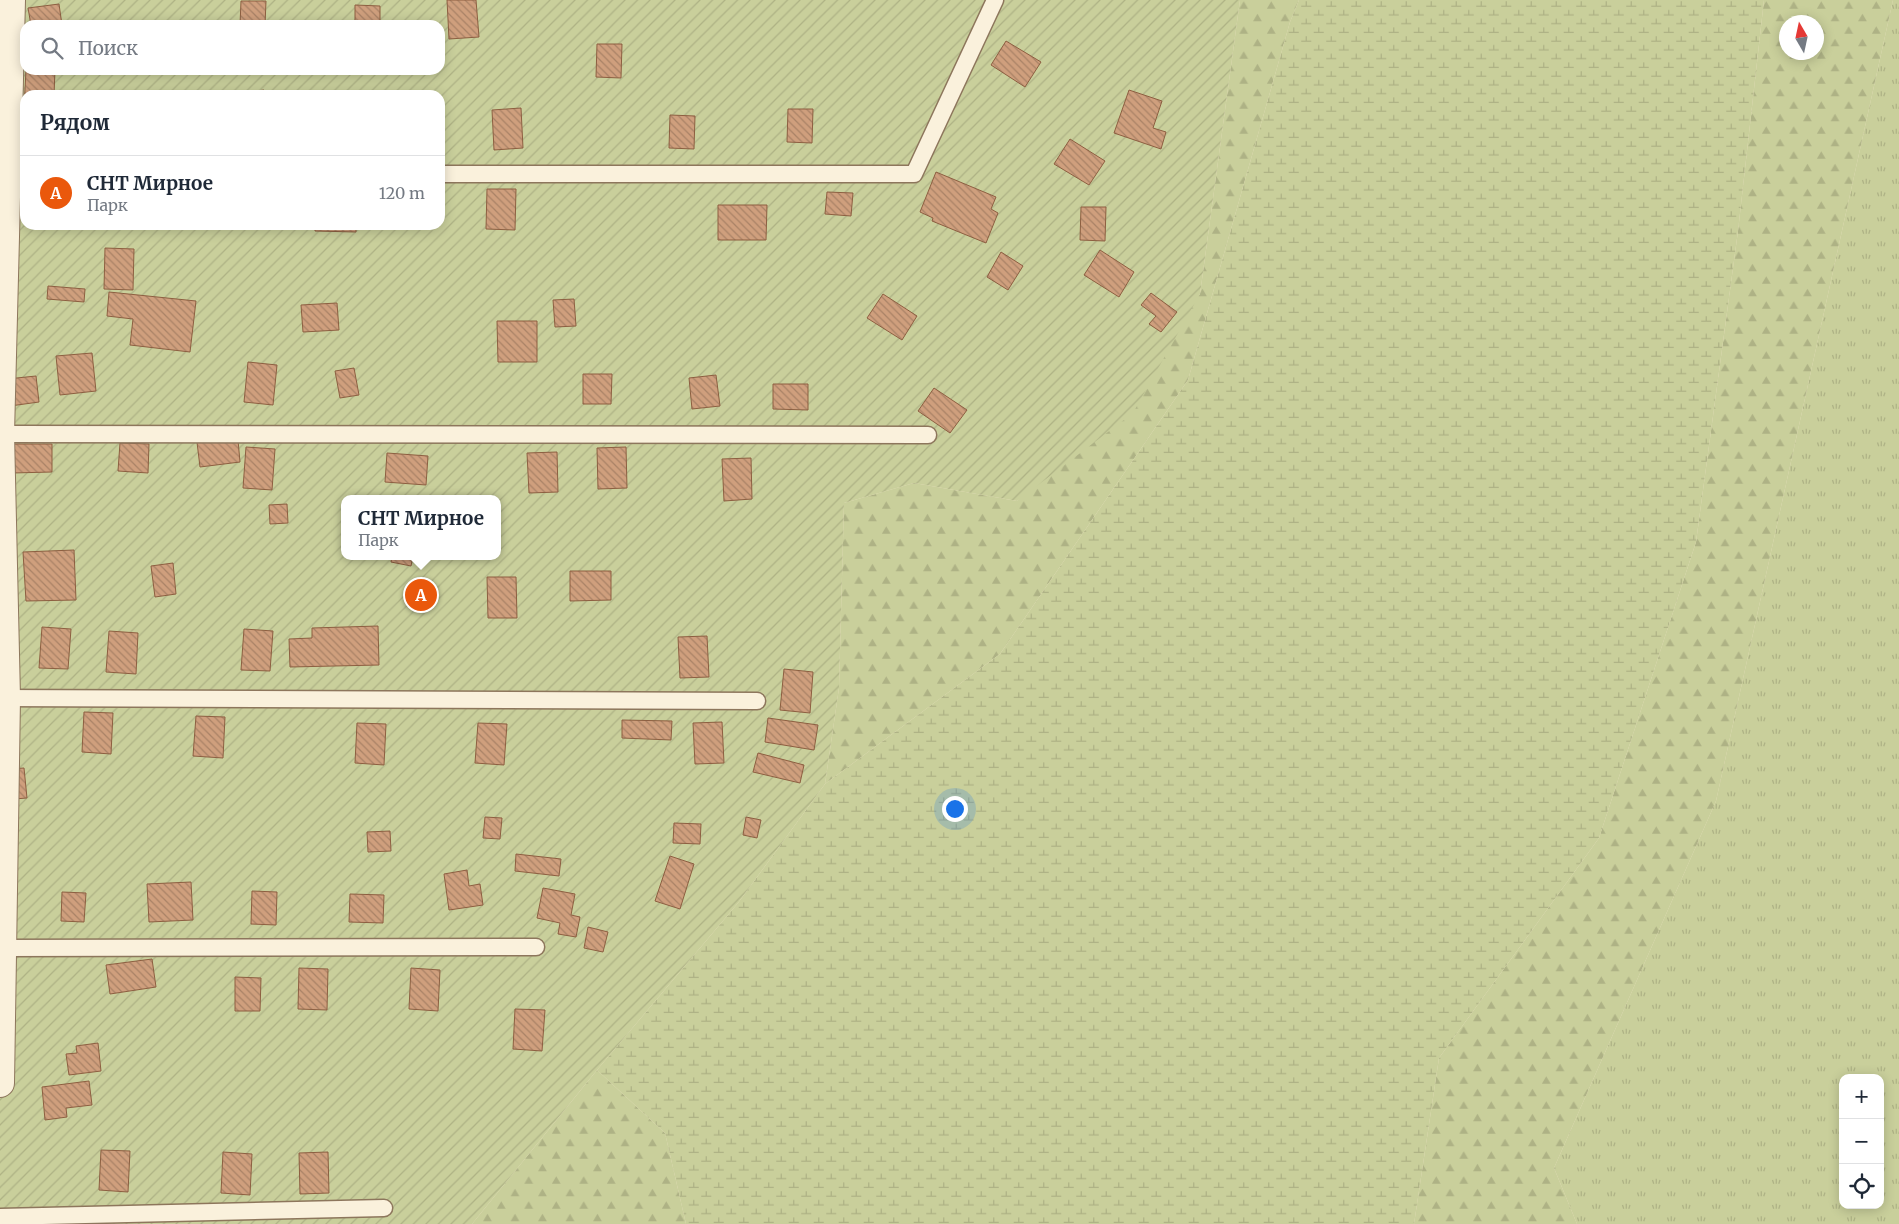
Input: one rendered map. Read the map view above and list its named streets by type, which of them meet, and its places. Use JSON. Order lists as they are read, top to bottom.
{
  "north": "top",
  "page": {
    "search": "Поиск",
    "heading": "Рядом",
    "list": [
      {
        "mark": "A",
        "name": "СНТ Мирное",
        "note": "Парк",
        "value": "120 m"
      }
    ],
    "popup": ["СНТ Мирное", "Парк"],
    "pins": "A",
    "map_buttons": ["+", "−"]
  }
}
